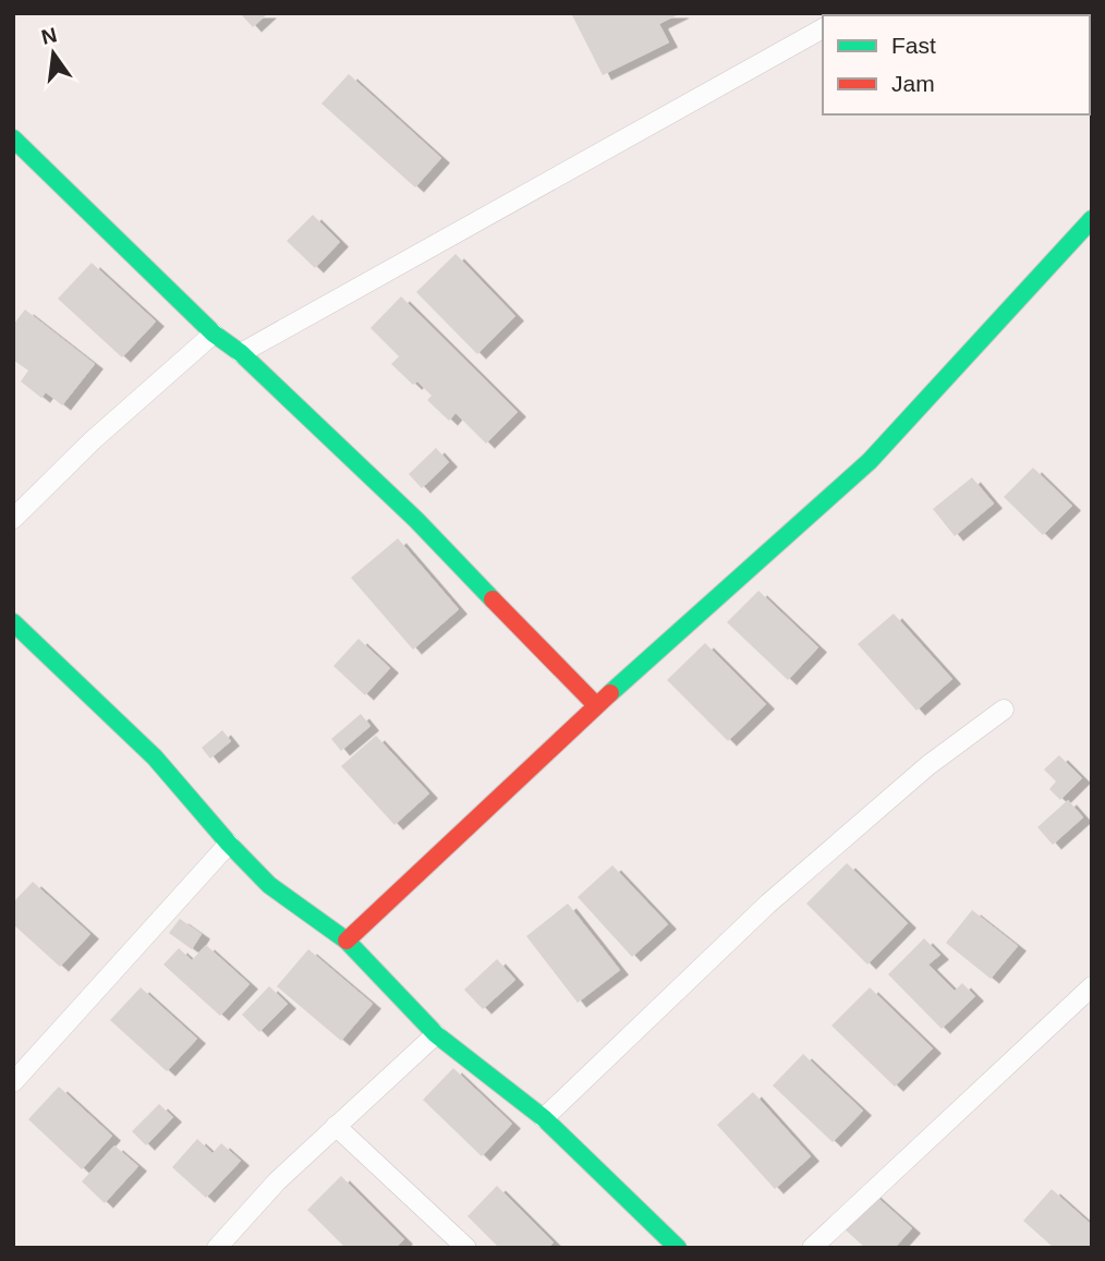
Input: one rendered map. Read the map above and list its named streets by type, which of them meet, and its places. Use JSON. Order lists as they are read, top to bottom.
{
  "legend": ["Fast", "Jam"],
  "north": "top"
}
